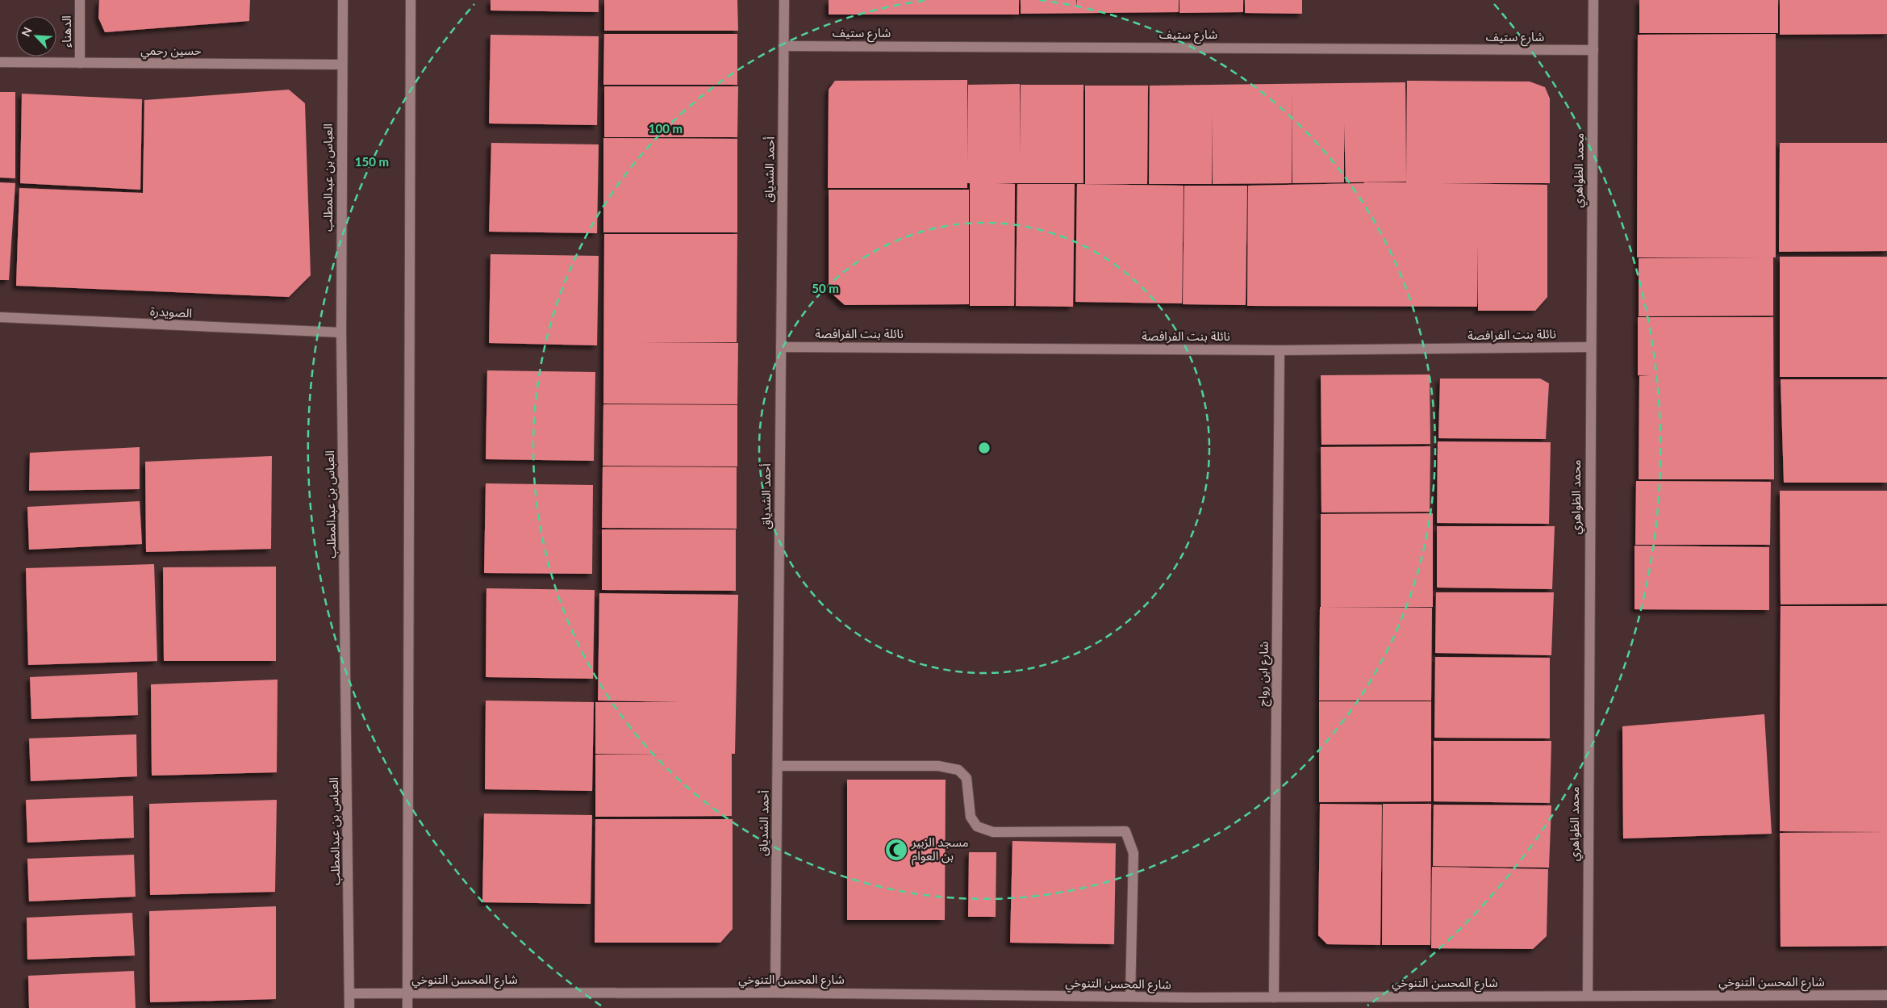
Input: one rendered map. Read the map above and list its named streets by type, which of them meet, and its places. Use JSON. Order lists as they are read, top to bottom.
{
  "streets": {
    "street": [
      "الدهناء",
      "شارع ستيف",
      "حسين رحمي",
      "أحمد الشدياق",
      "محمد الظواهري",
      "العباس بن عبدالمطلب",
      "الصويدرة",
      "نائلة بنت الفرافصة",
      "شارع ابن رواج",
      "شارع المحسن التنوخي"
    ]
  },
  "crossings": [
    ["الدهناء", "حسين رحمي"],
    ["شارع ستيف", "أحمد الشدياق"],
    ["شارع ستيف", "محمد الظواهري"],
    ["حسين رحمي", "العباس بن عبدالمطلب"],
    ["أحمد الشدياق", "نائلة بنت الفرافصة"],
    ["أحمد الشدياق", "شارع المحسن التنوخي"],
    ["محمد الظواهري", "نائلة بنت الفرافصة"],
    ["محمد الظواهري", "شارع المحسن التنوخي"],
    ["العباس بن عبدالمطلب", "الصويدرة"],
    ["العباس بن عبدالمطلب", "شارع المحسن التنوخي"],
    ["نائلة بنت الفرافصة", "شارع ابن رواج"],
    ["شارع ابن رواج", "شارع المحسن التنوخي"]
  ],
  "places": {
    "mosque": ["مسجد الزبير بن العوام"]
  },
  "north": "top left",
  "rings": ["100 m", "150 m", "50 m"]
}
